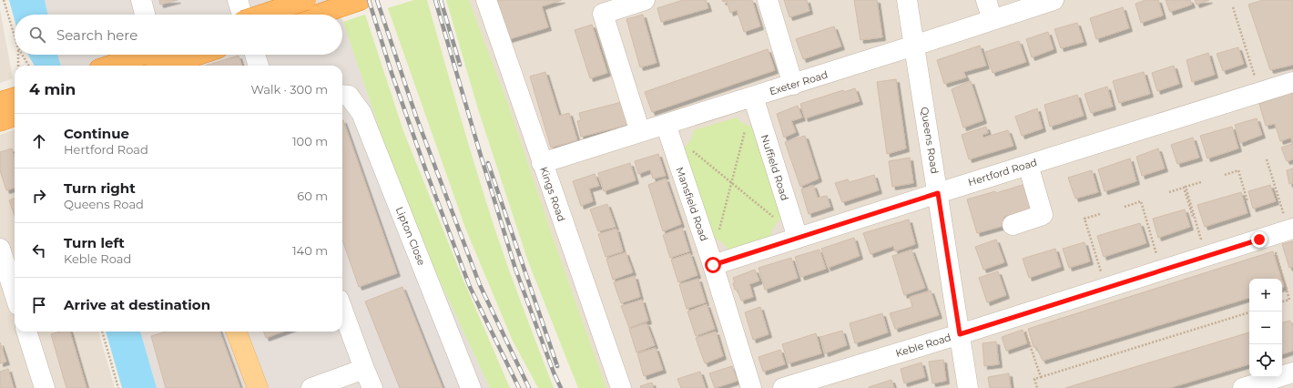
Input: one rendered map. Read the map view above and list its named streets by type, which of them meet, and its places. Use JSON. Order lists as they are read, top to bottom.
{
  "streets": {
    "street": [
      "Exeter Road",
      "Queens Road",
      "Nuffield Road",
      "Hertford Road",
      "Kings Road",
      "Mansfield Road",
      "Lipton Close",
      "Keble Road"
    ]
  },
  "crossings": [
    ["Exeter Road", "Queens Road"],
    ["Exeter Road", "Nuffield Road"],
    ["Exeter Road", "Kings Road"],
    ["Exeter Road", "Mansfield Road"],
    ["Queens Road", "Hertford Road"],
    ["Queens Road", "Keble Road"],
    ["Nuffield Road", "Hertford Road"],
    ["Hertford Road", "Mansfield Road"]
  ],
  "page": {
    "search": "Search here",
    "heading": ["4 min", "Walk · 300 m"],
    "list": [
      ["Continue", "Hertford Road", "100 m"],
      ["Turn right", "Queens Road", "60 m"],
      ["Turn left", "Keble Road", "140 m"],
      "Arrive at destination"
    ],
    "map_buttons": ["+", "−"]
  }
}
